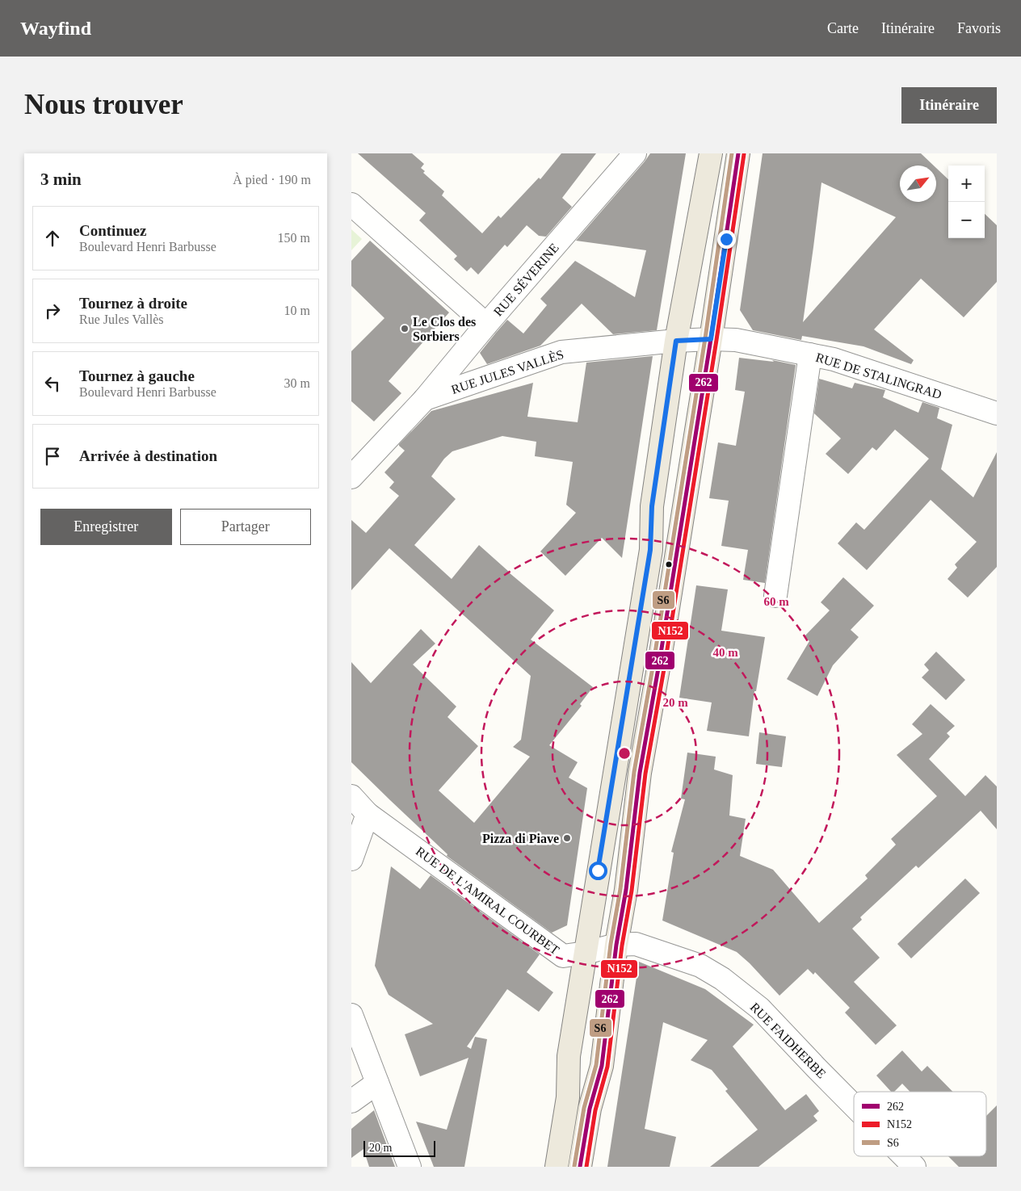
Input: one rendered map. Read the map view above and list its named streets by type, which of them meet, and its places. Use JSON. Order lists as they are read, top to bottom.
{
  "streets": {
    "street": [
      "RUE SÉVERINE",
      "RUE JULES VALLÈS",
      "RUE DE STALINGRAD",
      "RUE DE L'AMIRAL COURBET",
      "RUE FAIDHERBE"
    ]
  },
  "crossings": [
    ["RUE SÉVERINE", "RUE JULES VALLÈS"],
    ["RUE JULES VALLÈS", "RUE DE STALINGRAD"],
    ["RUE DE L'AMIRAL COURBET", "RUE FAIDHERBE"]
  ],
  "places": ["Le Clos des Sorbiers", "Pizza di Piave"],
  "lines": ["transit line 262", "transit line S6", "transit line N152"],
  "legend": ["262", "N152", "S6"],
  "scale_bar": "20 m",
  "north": "top right",
  "page": {
    "header": "Wayfind",
    "nav": ["Carte", "Itinéraire", "Favoris"],
    "buttons": [
      "Itinéraire",
      ["Enregistrer", "Partager"]
    ],
    "title": "Nous trouver",
    "heading": ["3 min", "À pied · 190 m"],
    "map_buttons": ["+", "−"],
    "list": [
      ["Continuez", "Boulevard Henri Barbusse", "150 m"],
      ["Tournez à droite", "Rue Jules Vallès", "10 m"],
      ["Tournez à gauche", "Boulevard Henri Barbusse", "30 m"],
      "Arrivée à destination"
    ],
    "scale": "20 m"
  },
  "rings": ["60 m", "40 m", "20 m"]
}
